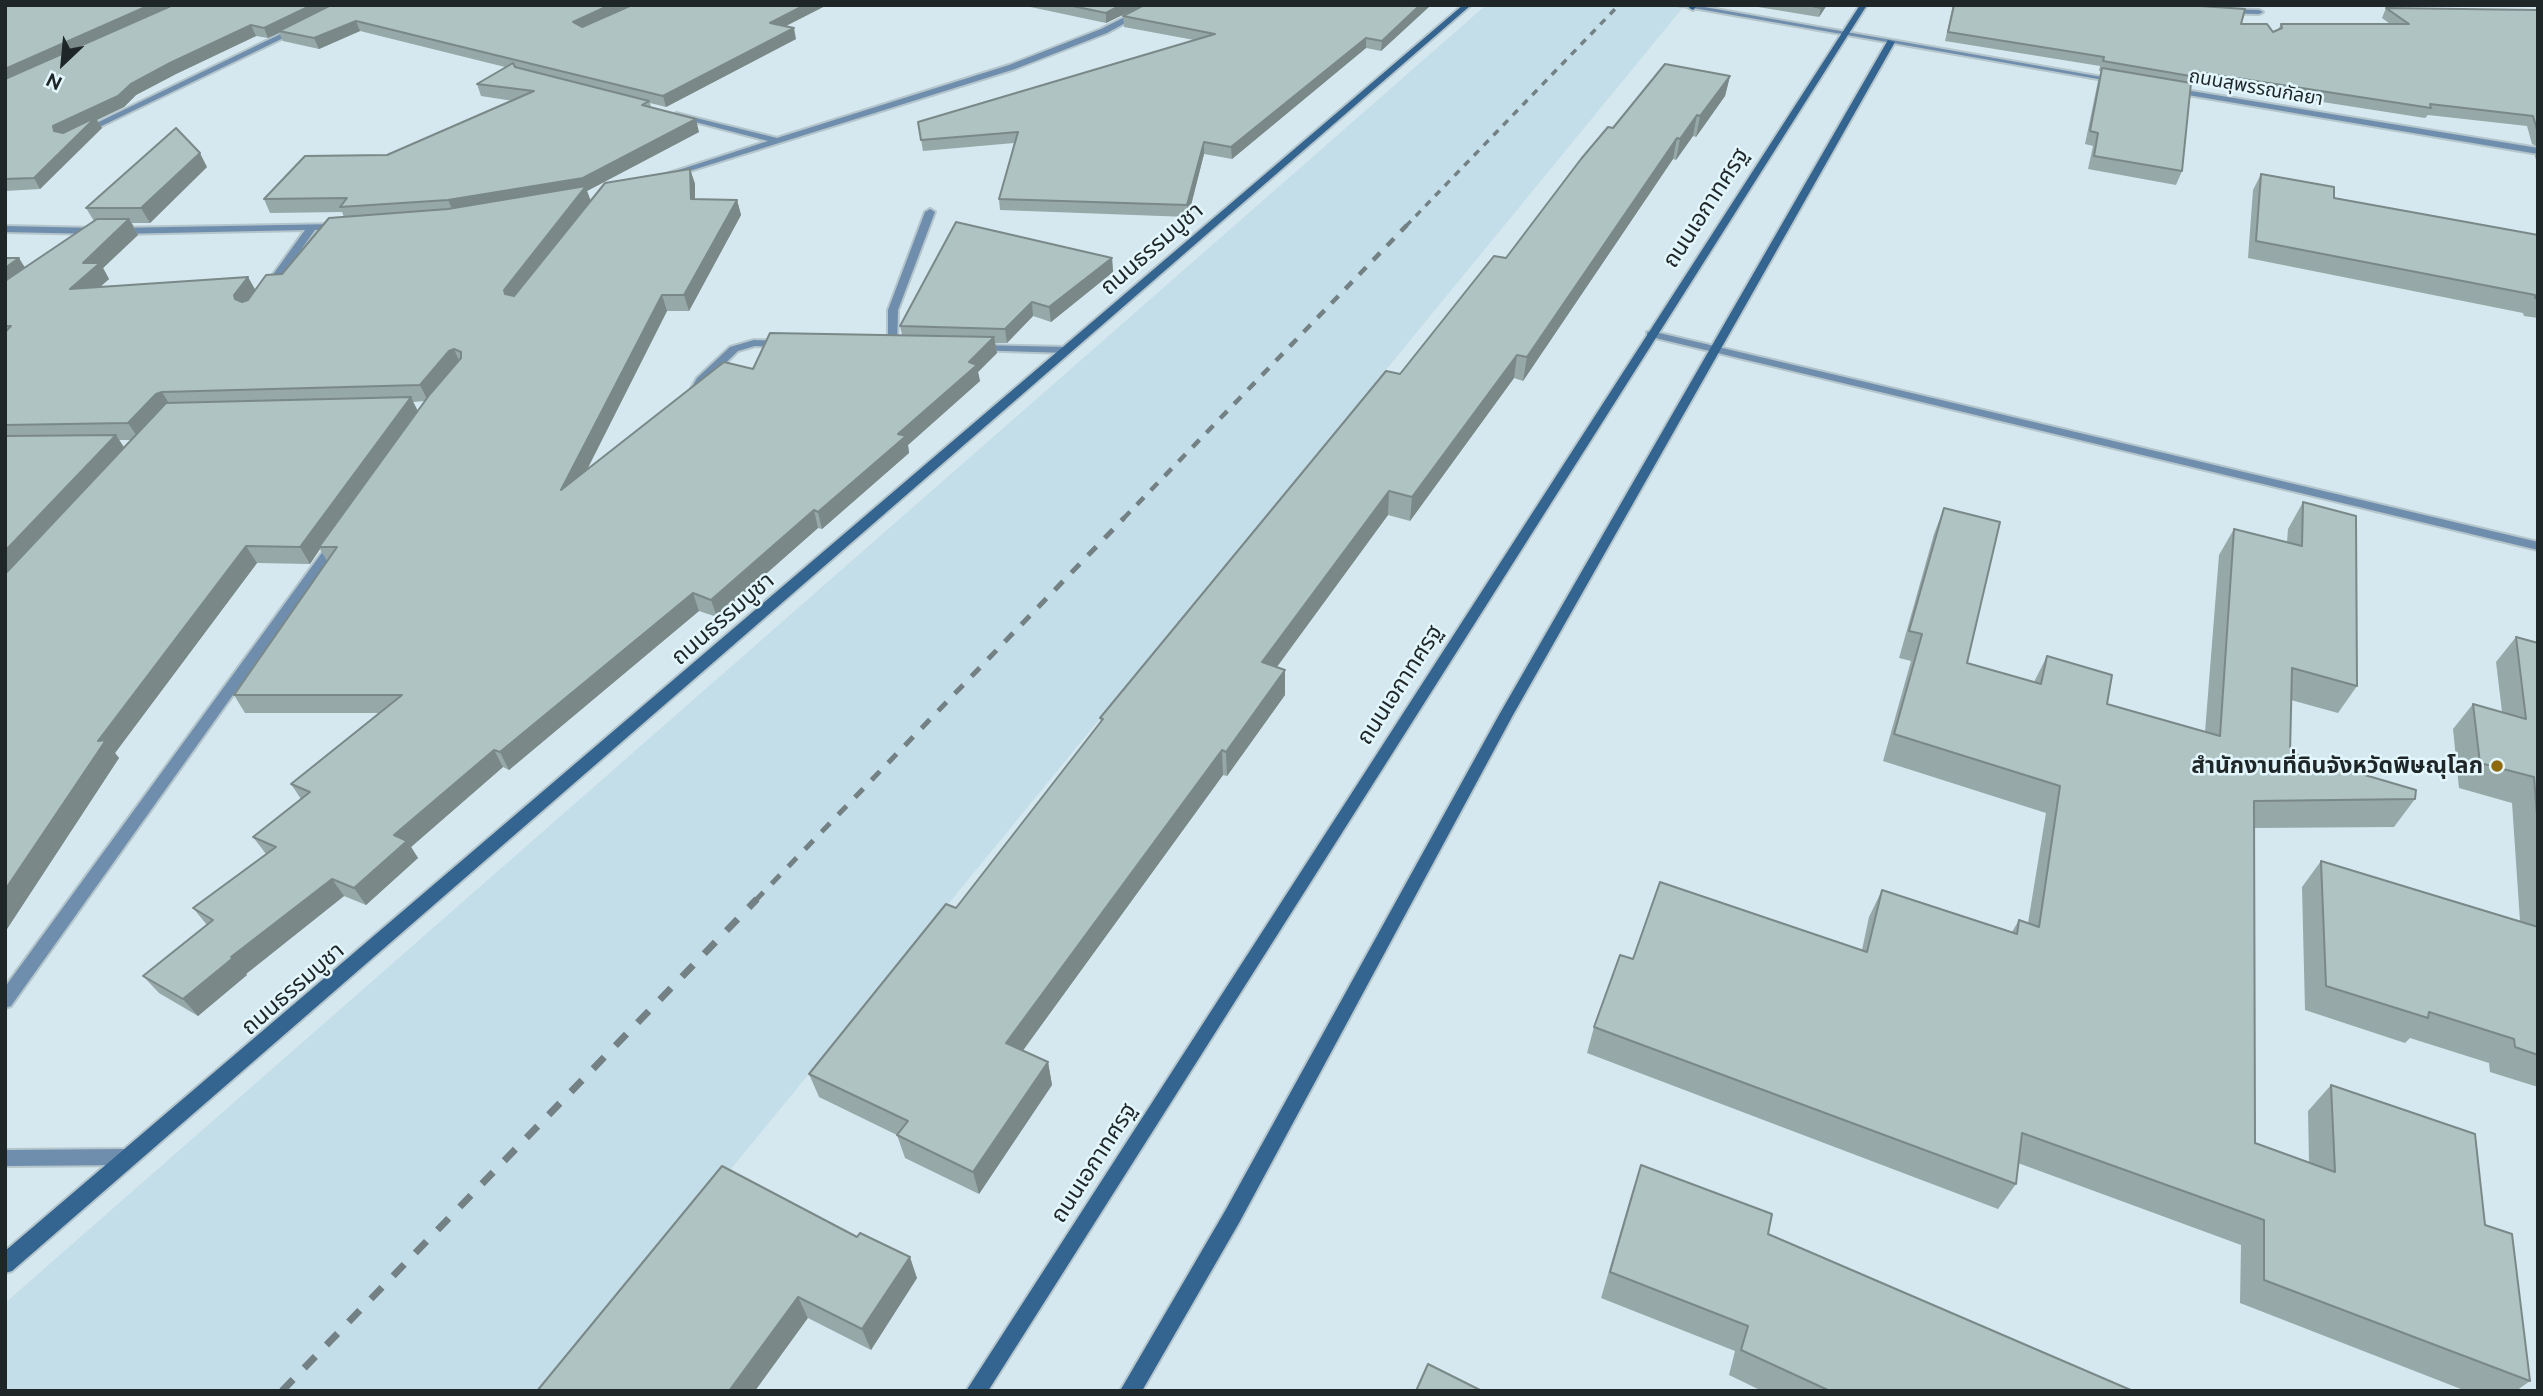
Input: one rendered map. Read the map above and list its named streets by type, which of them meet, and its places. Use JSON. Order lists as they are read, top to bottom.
{
  "streets": {
    "main road": ["ถนนเอกาทศรฐ", "ถนนธรรมบูชา"],
    "street": ["ถนนสุพรรณกัลยา"]
  },
  "places": ["สำนักงานที่ดินจังหวัดพิษณุโลก"],
  "north": "bottom left"
}
